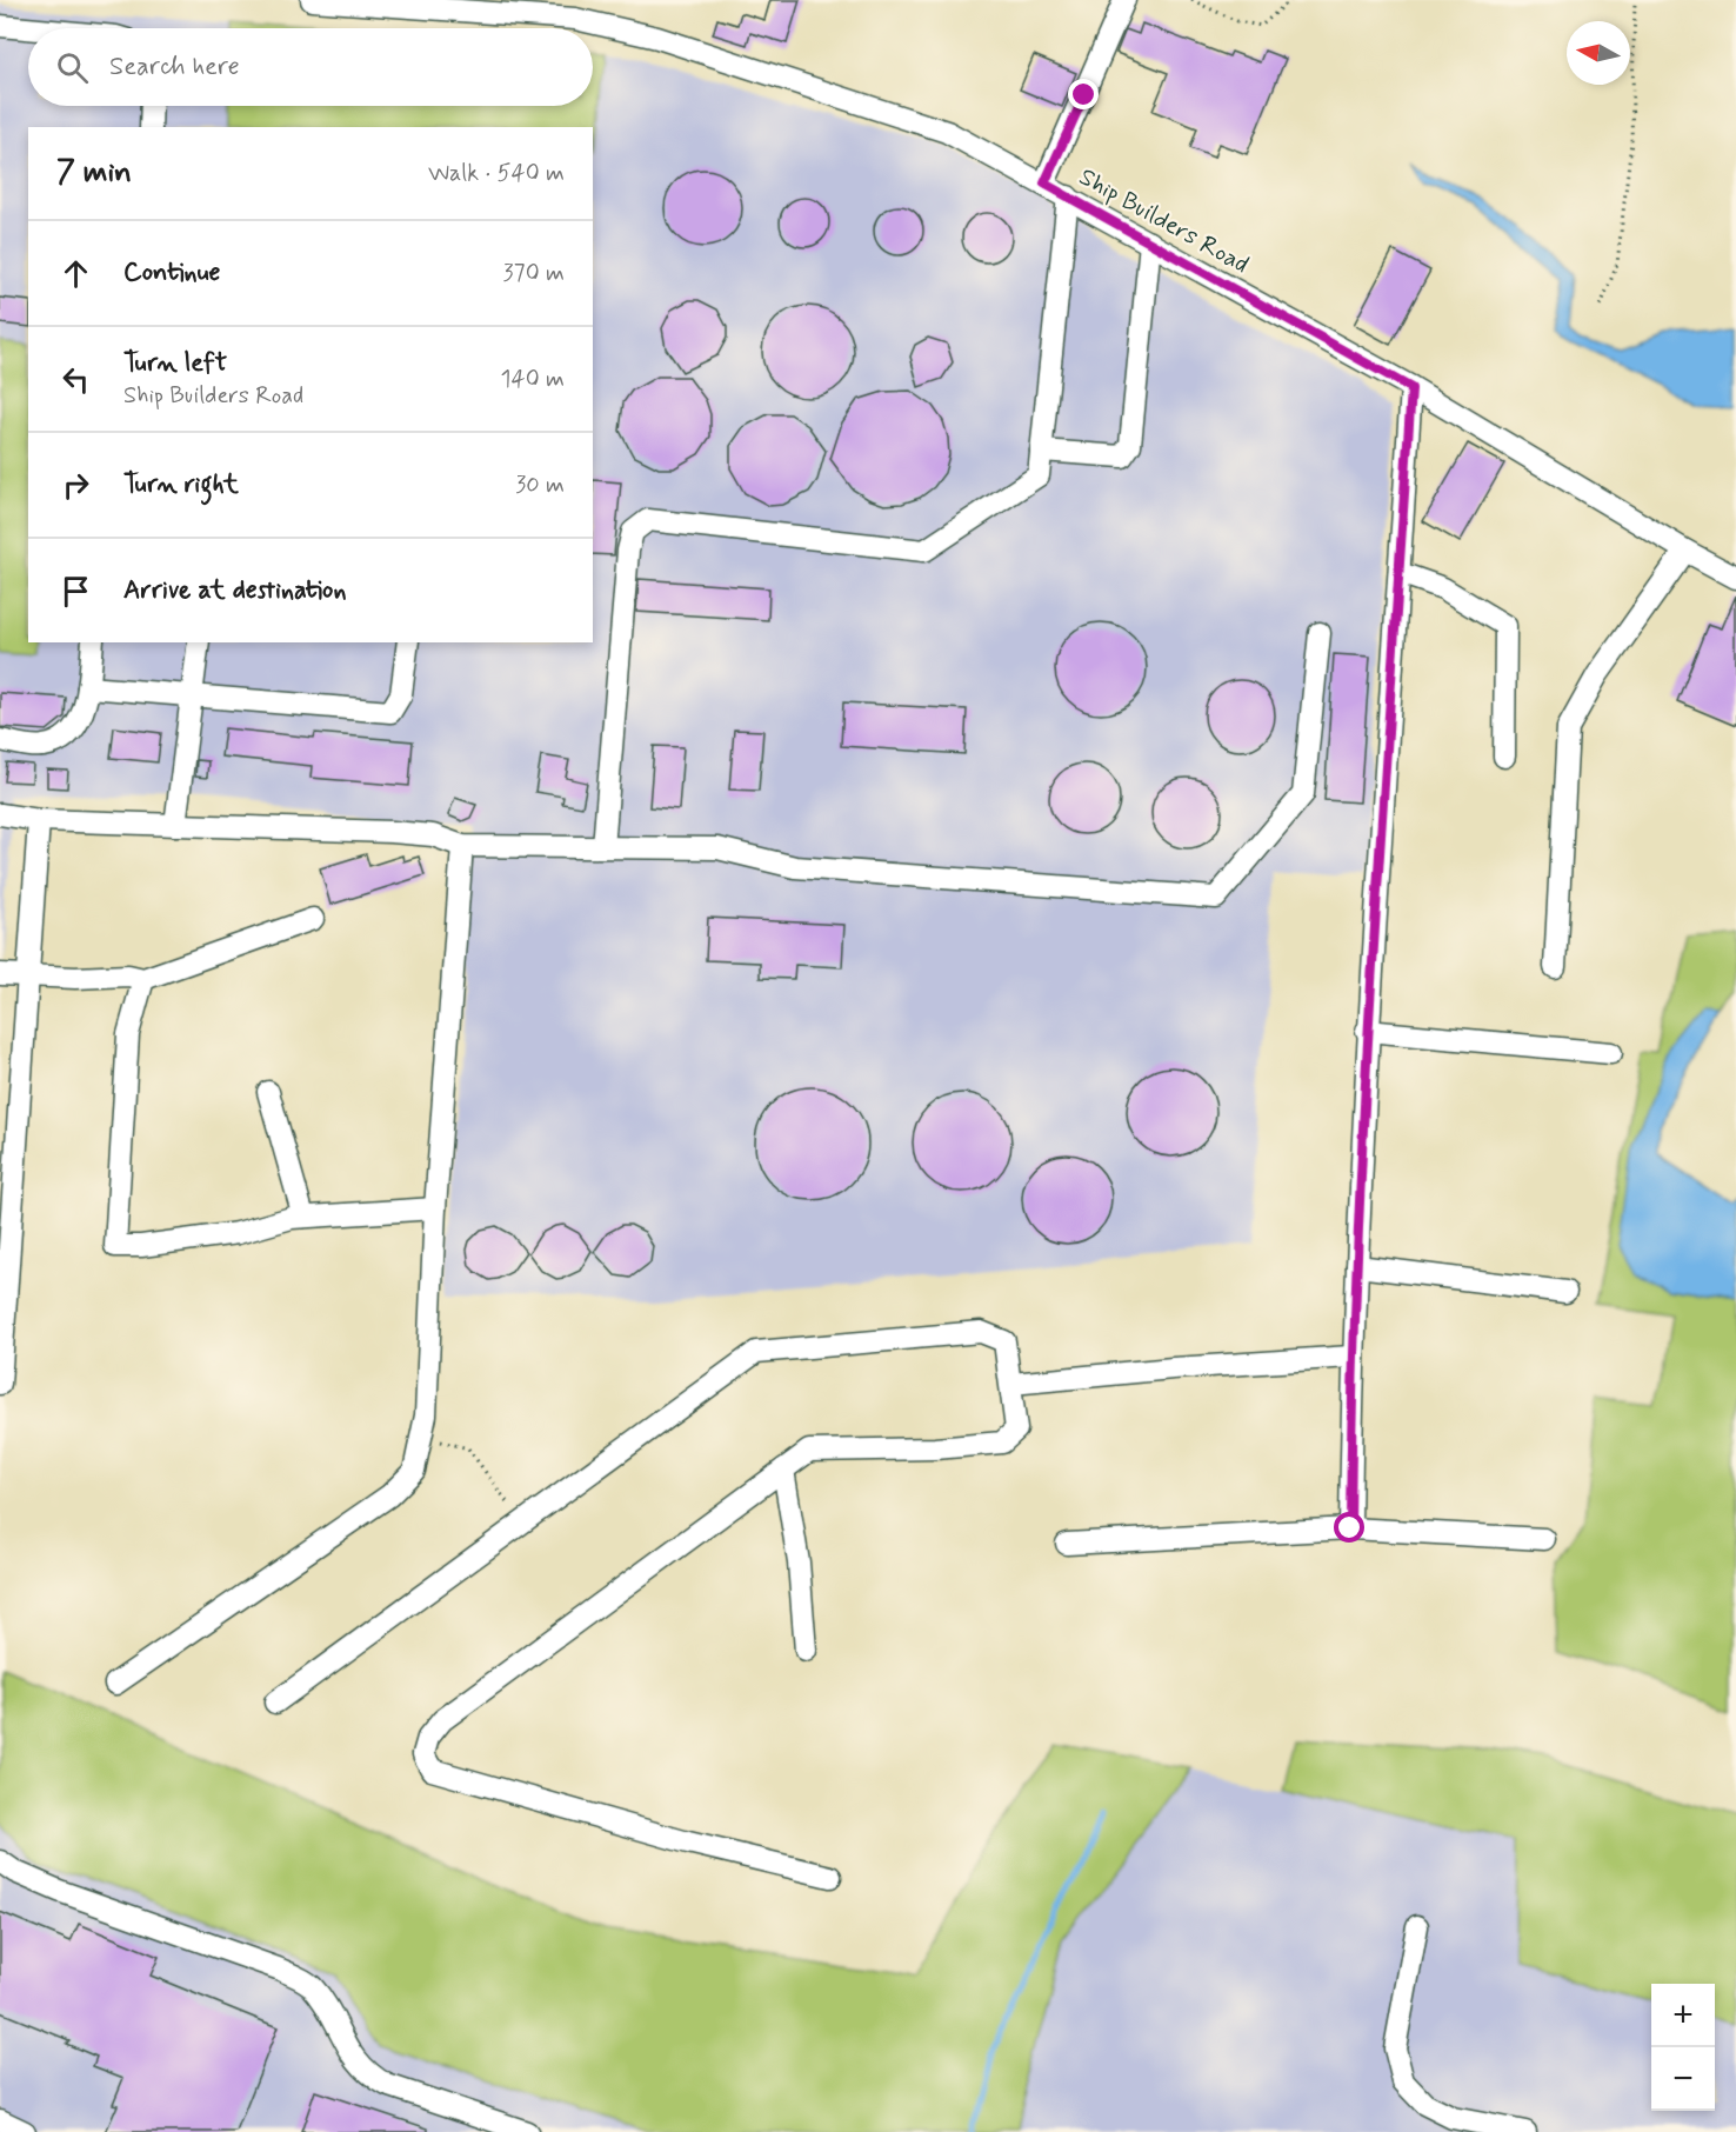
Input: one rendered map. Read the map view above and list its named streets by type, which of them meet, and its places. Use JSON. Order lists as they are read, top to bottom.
{
  "streets": {
    "street": ["Ship Builders Road"]
  },
  "north": "left",
  "page": {
    "search": "Search here",
    "heading": ["7 min", "Walk · 540 m"],
    "list": [
      ["Continue", "370 m"],
      ["Turn left", "Ship Builders Road", "140 m"],
      ["Turn right", "30 m"],
      "Arrive at destination"
    ],
    "map_buttons": ["+", "−"]
  }
}
